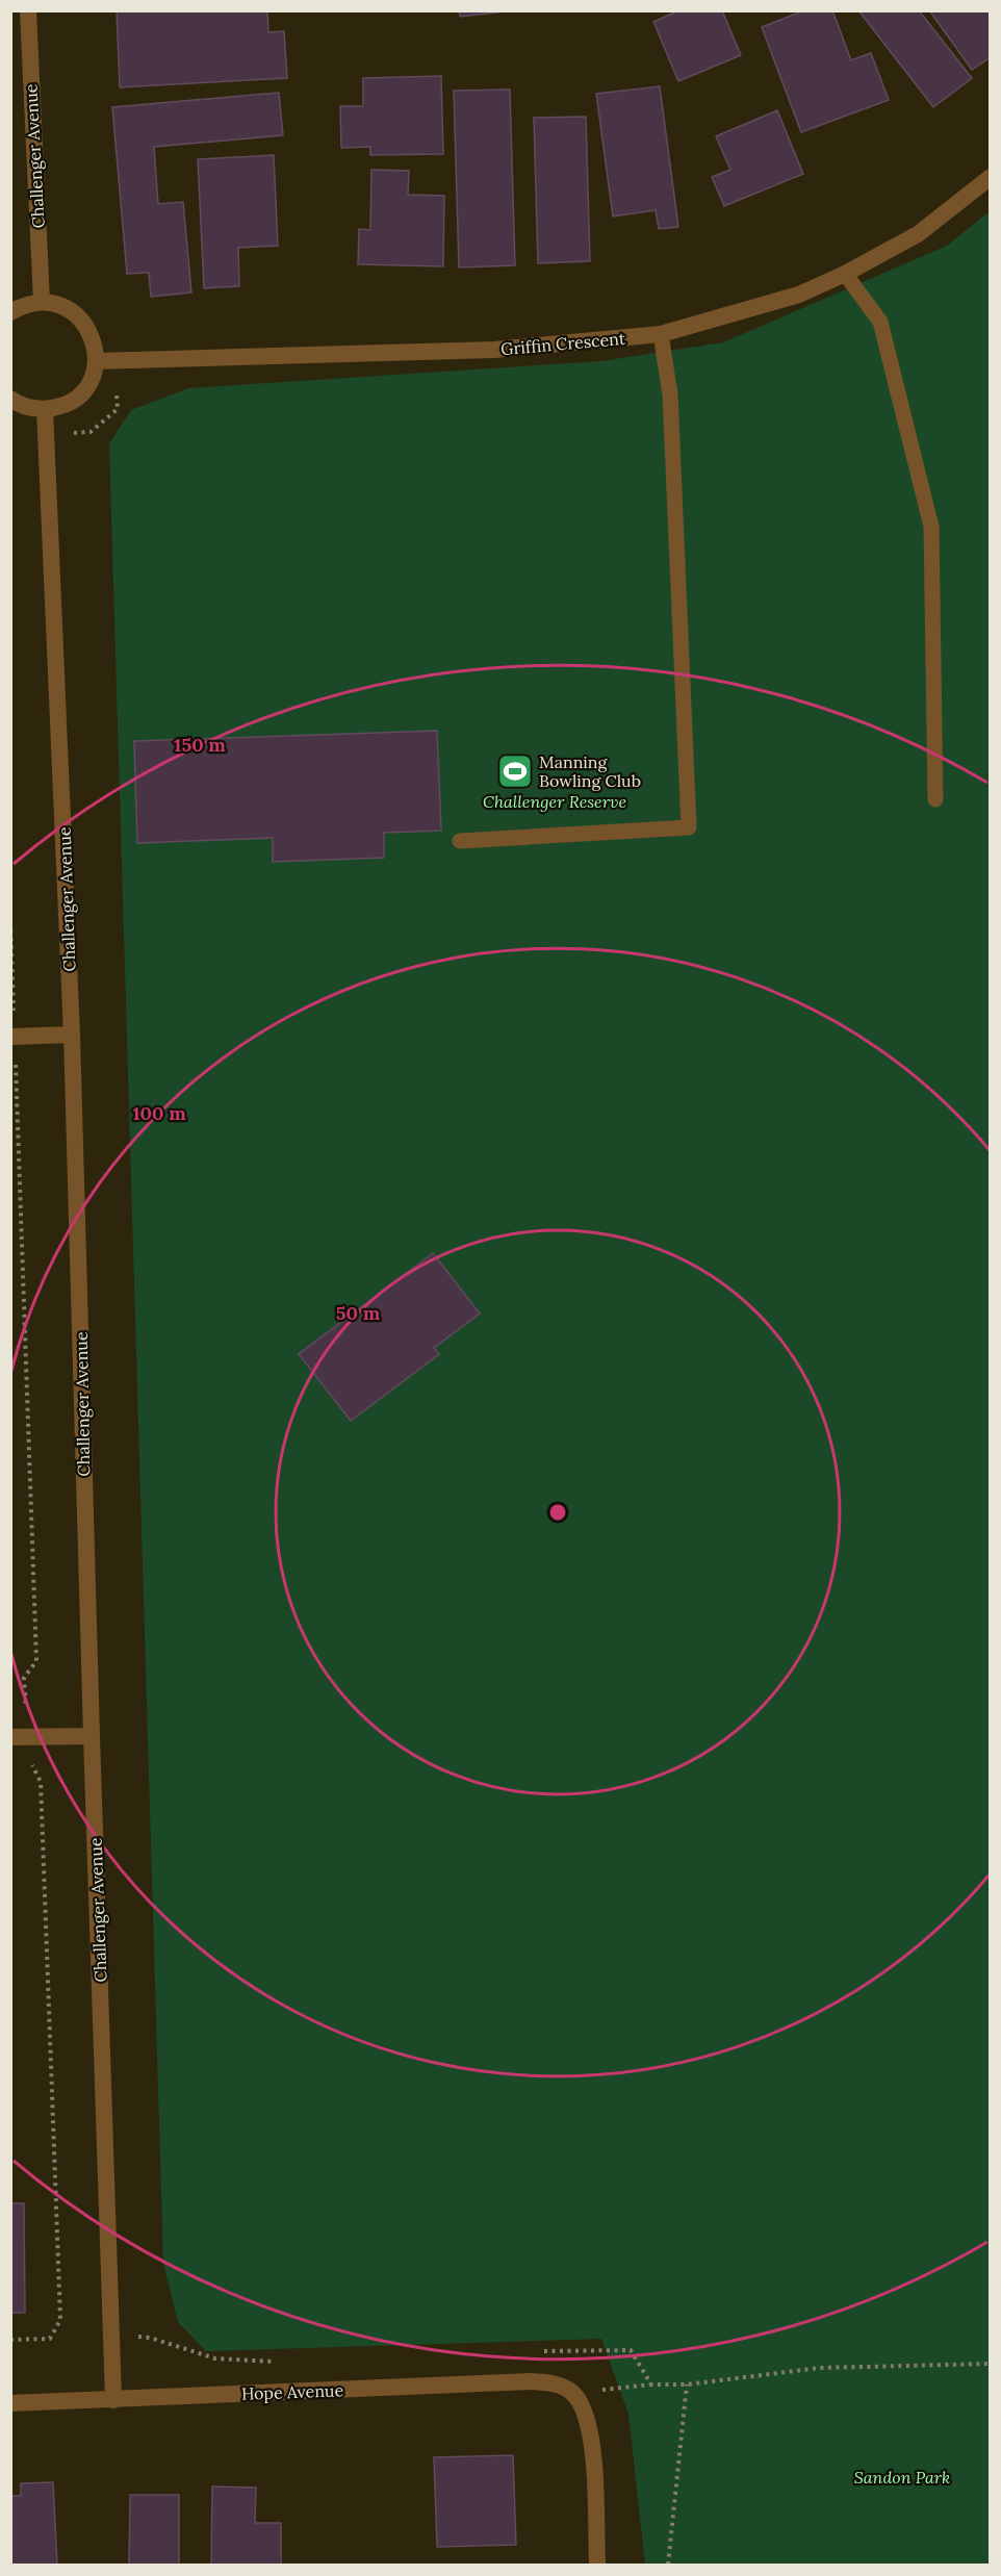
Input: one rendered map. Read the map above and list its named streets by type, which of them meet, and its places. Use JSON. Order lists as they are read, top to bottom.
{
  "streets": {
    "street": ["Challenger Avenue", "Griffin Crescent", "Hope Avenue"]
  },
  "crossings": [
    ["Challenger Avenue", "Hope Avenue"]
  ],
  "parks": ["Challenger Reserve", "Sandon Park"],
  "places": {
    "sports": ["Manning Bowling Club"]
  },
  "rings": ["150 m", "100 m", "50 m"]
}
